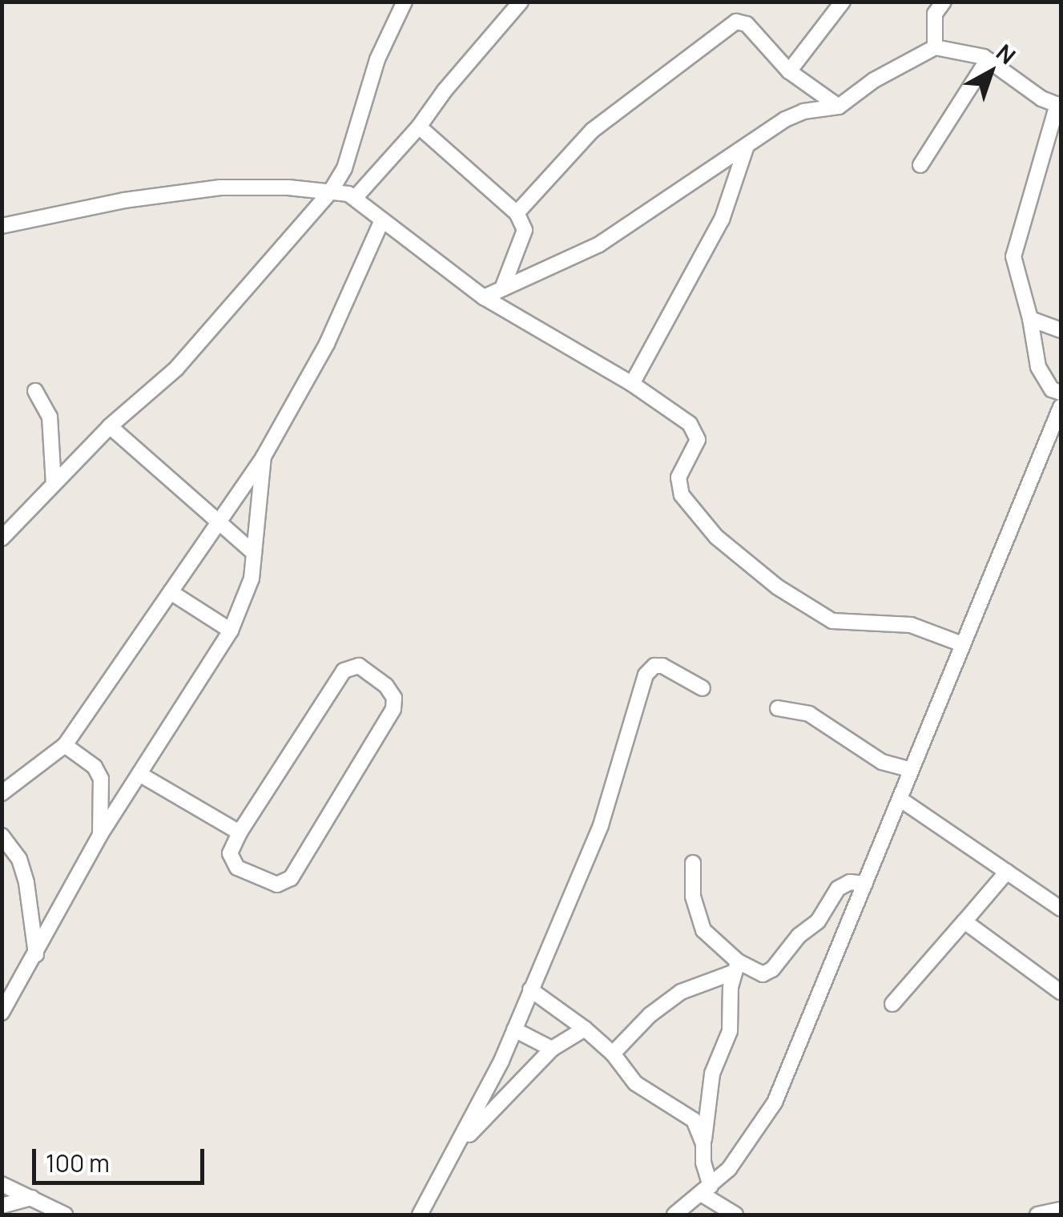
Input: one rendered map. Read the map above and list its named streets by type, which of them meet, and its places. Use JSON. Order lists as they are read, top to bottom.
{
  "scale_bar": "100 m",
  "north": "top right"
}
